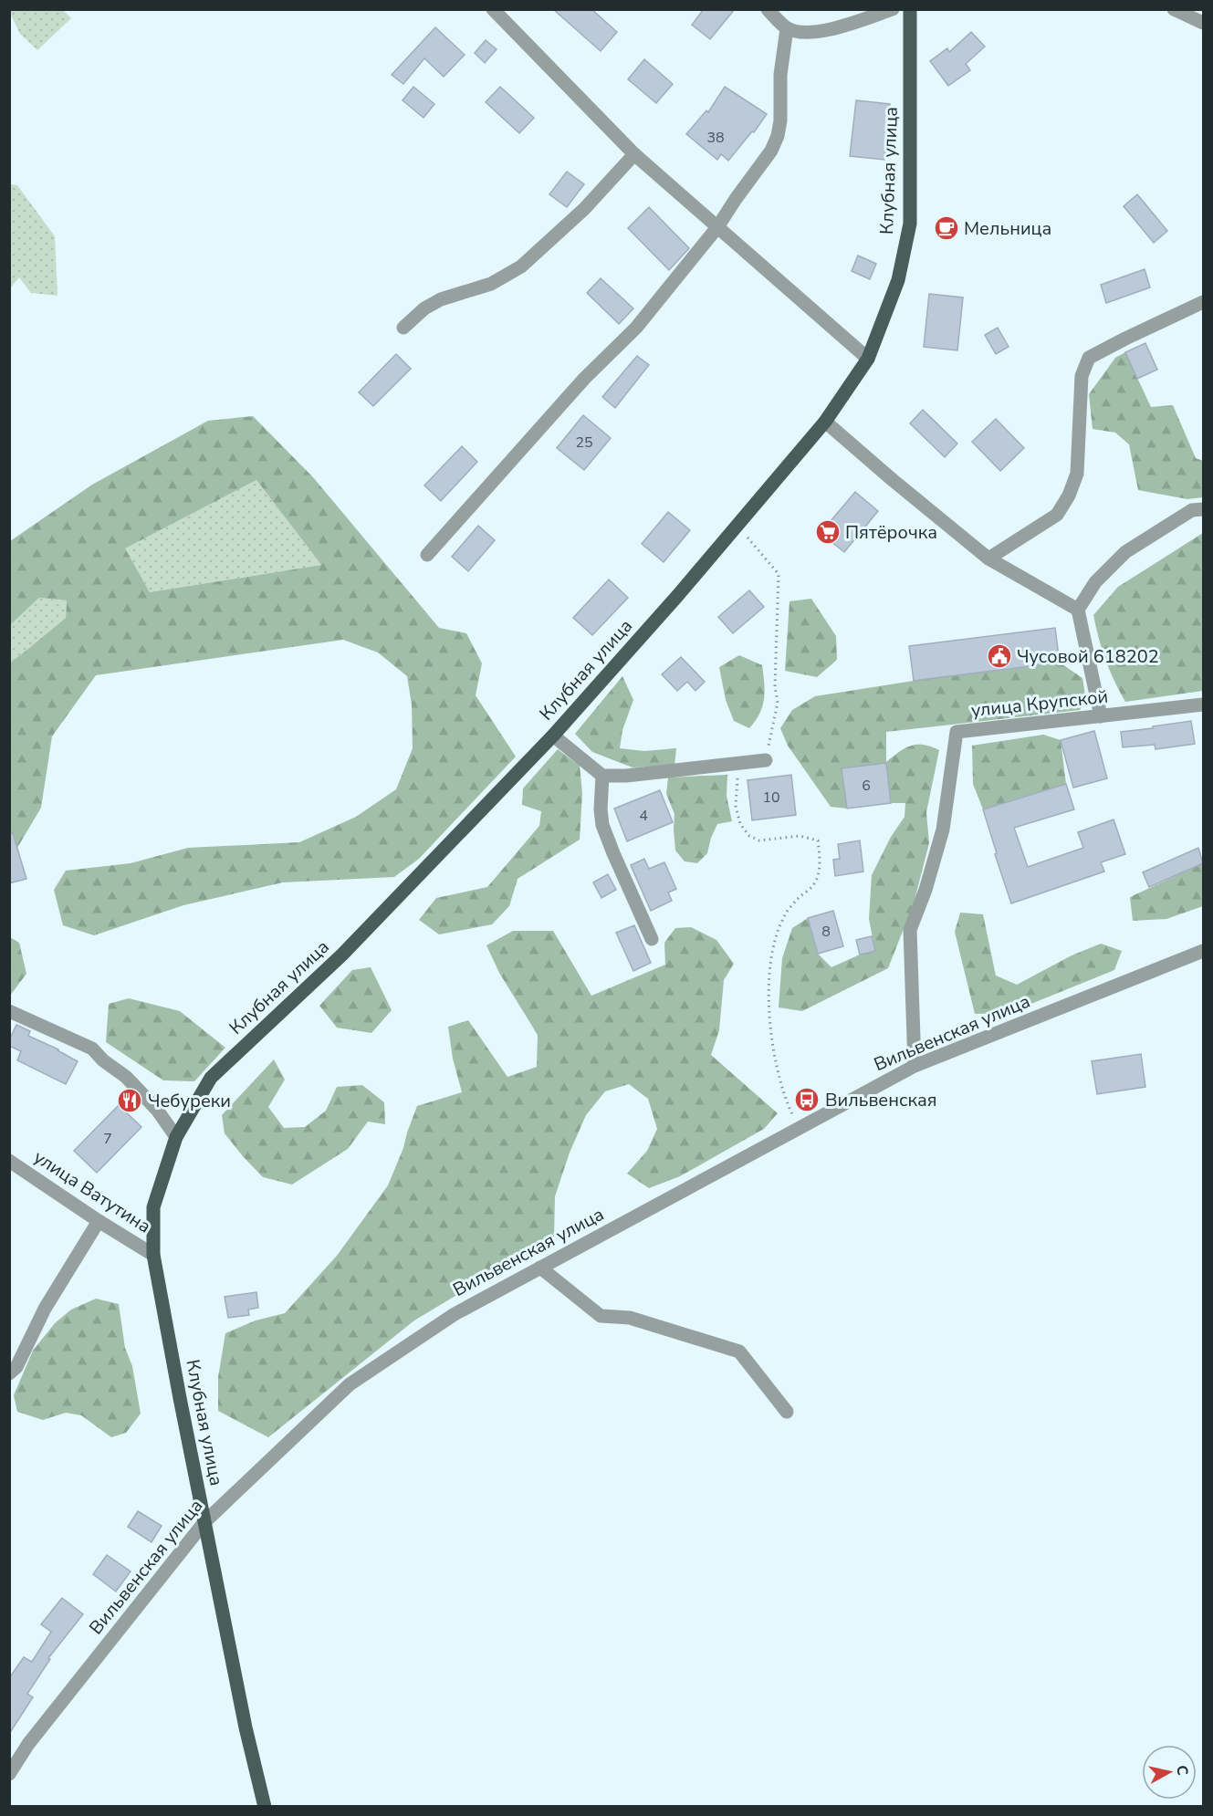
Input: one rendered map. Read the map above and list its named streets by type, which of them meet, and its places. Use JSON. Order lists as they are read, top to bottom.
{
  "streets": {
    "main road": ["Клубная улица"],
    "street": ["улица Крупской", "Вильвенская улица", "улица Ватутина"]
  },
  "crossings": [
    ["Клубная улица", "Вильвенская улица"],
    ["Клубная улица", "улица Ватутина"],
    ["улица Крупской", "Вильвенская улица"]
  ],
  "places": {
    "cafe": ["Мельница"],
    "supermarket": ["Пятёрочка"],
    "public building": ["Чусовой 618202"],
    "bus stop": ["Вильвенская"],
    "restaurant": ["Чебуреки"]
  },
  "house_numbers": [
    "38",
    "25",
    "6",
    "10",
    "4",
    "8",
    "7"
  ],
  "north": "right"
}
